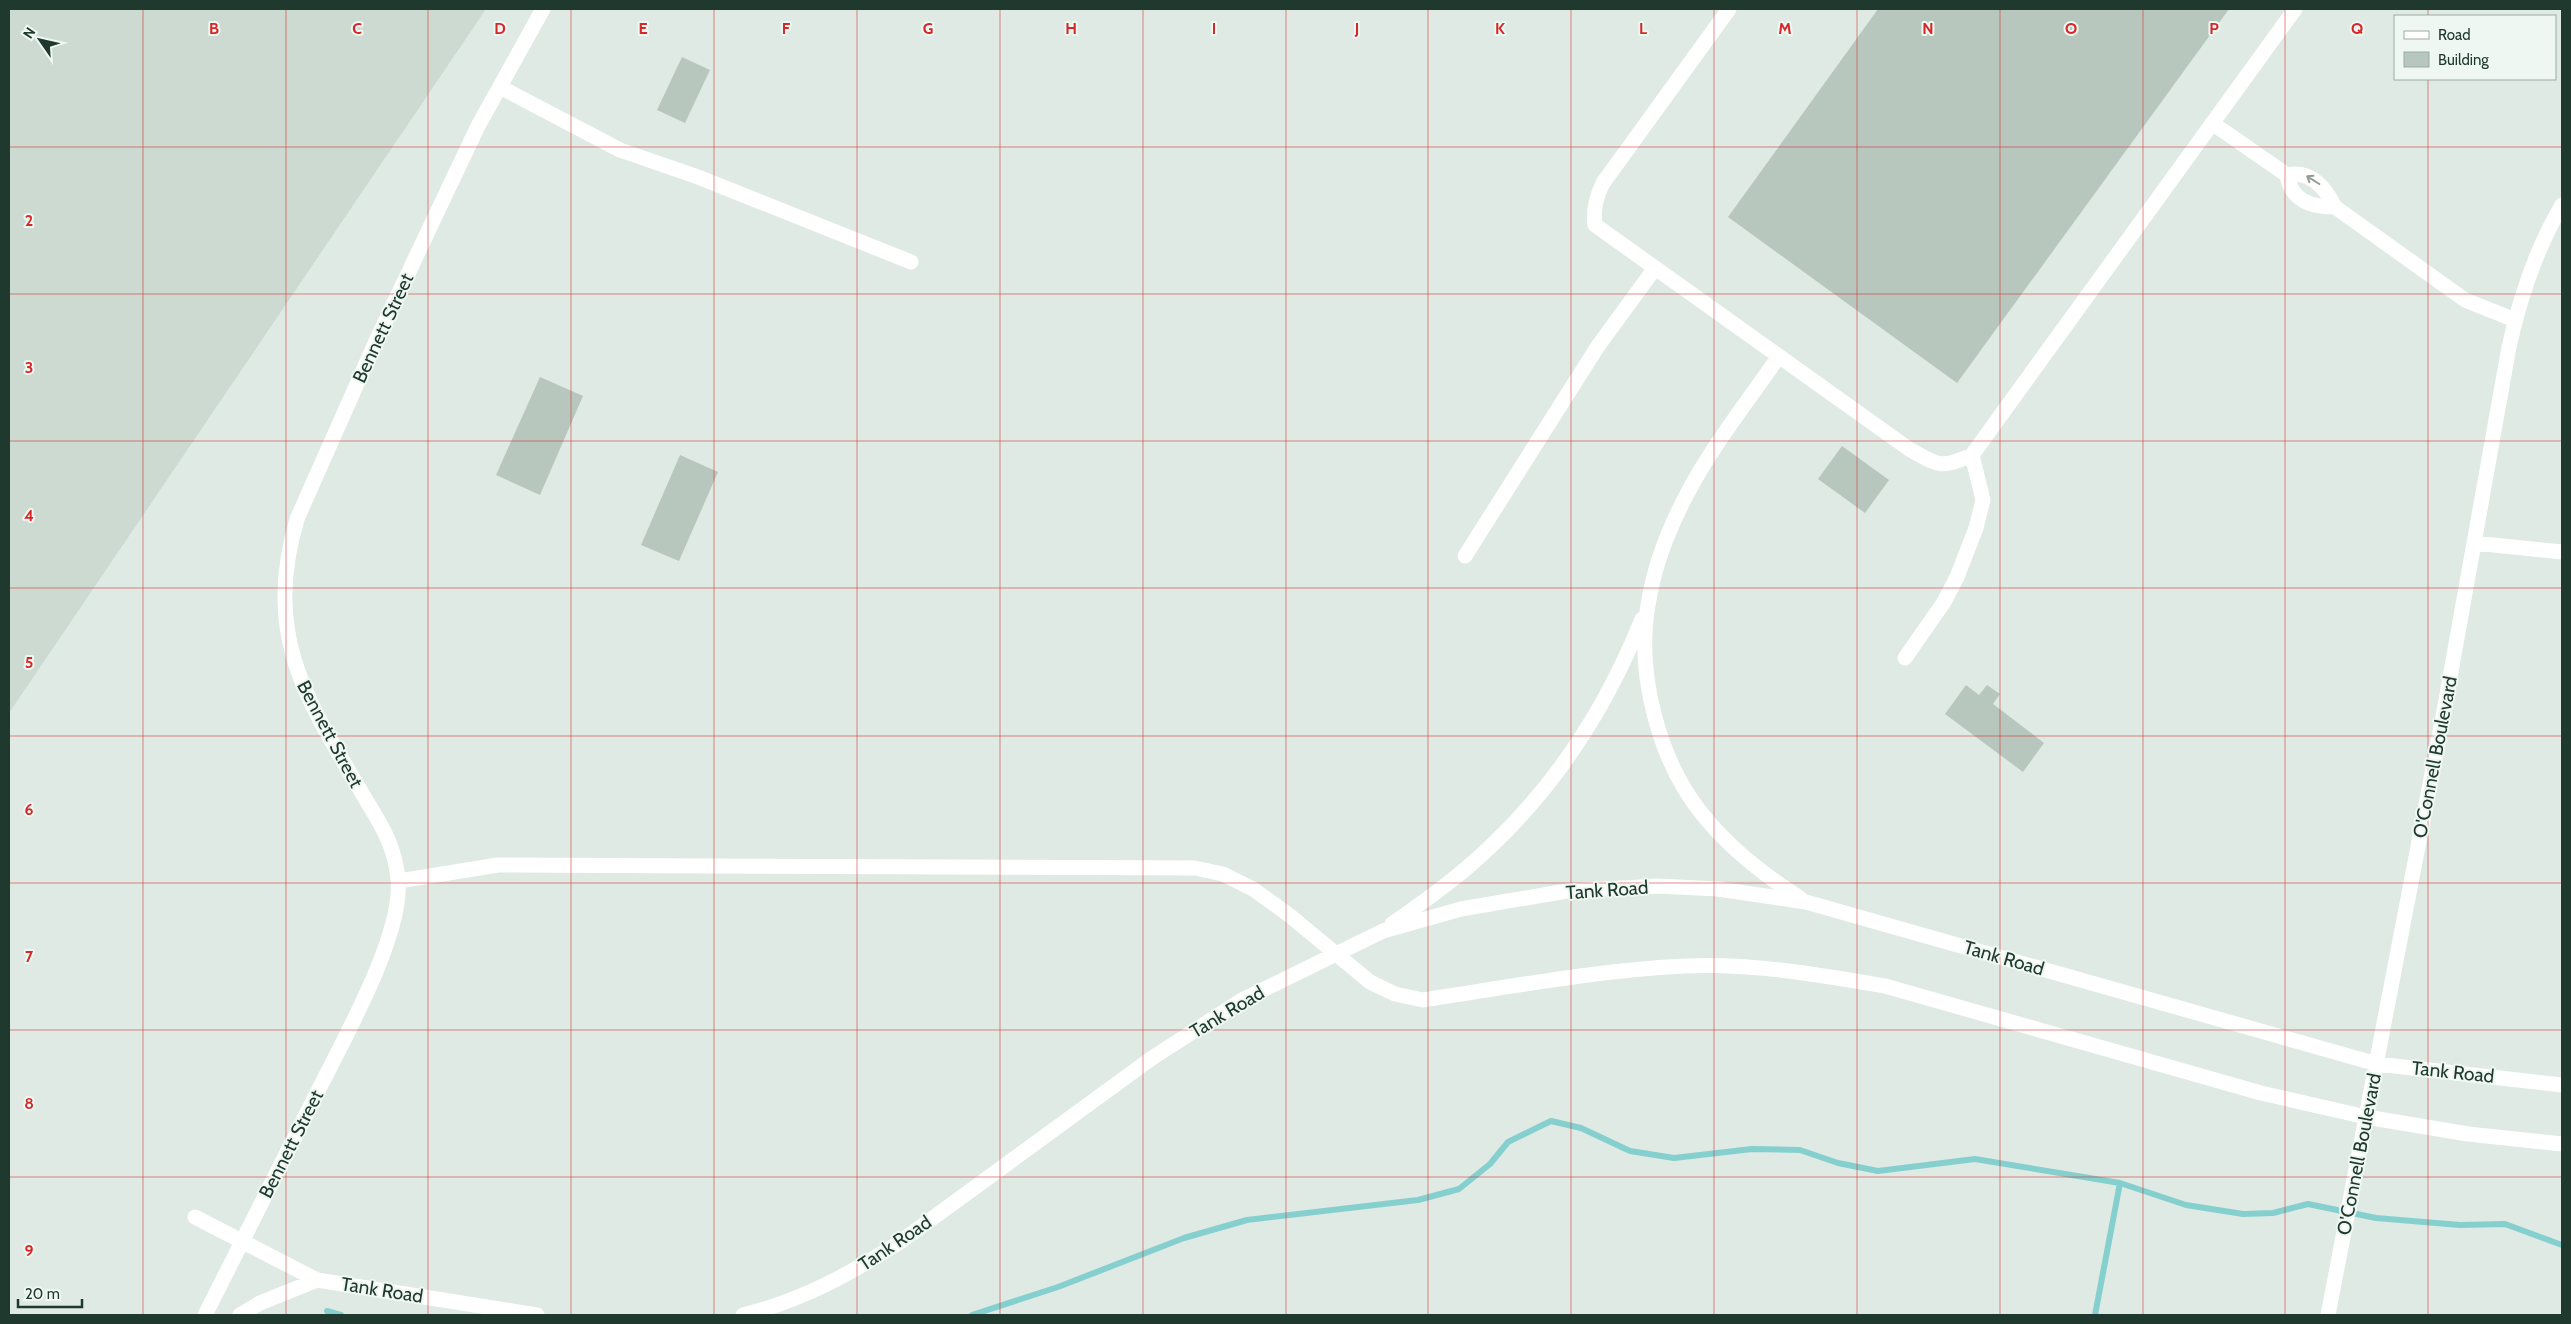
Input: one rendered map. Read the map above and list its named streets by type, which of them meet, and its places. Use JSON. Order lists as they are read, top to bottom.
{
  "streets": {
    "street": ["Bennett Street", "O'Connell Boulevard", "Tank Road"]
  },
  "crossings": [
    ["Bennett Street", "Tank Road"],
    ["O'Connell Boulevard", "Tank Road"]
  ],
  "legend": ["Road", "Building"],
  "scale_bar": "20 m",
  "north": "top left",
  "grid": {
    "columns": [
      "B",
      "C",
      "D",
      "E",
      "F",
      "G",
      "H",
      "I",
      "J",
      "K",
      "L",
      "M",
      "N",
      "O",
      "P",
      "Q"
    ],
    "rows": [
      "2",
      "3",
      "4",
      "5",
      "6",
      "7",
      "8",
      "9"
    ]
  }
}
